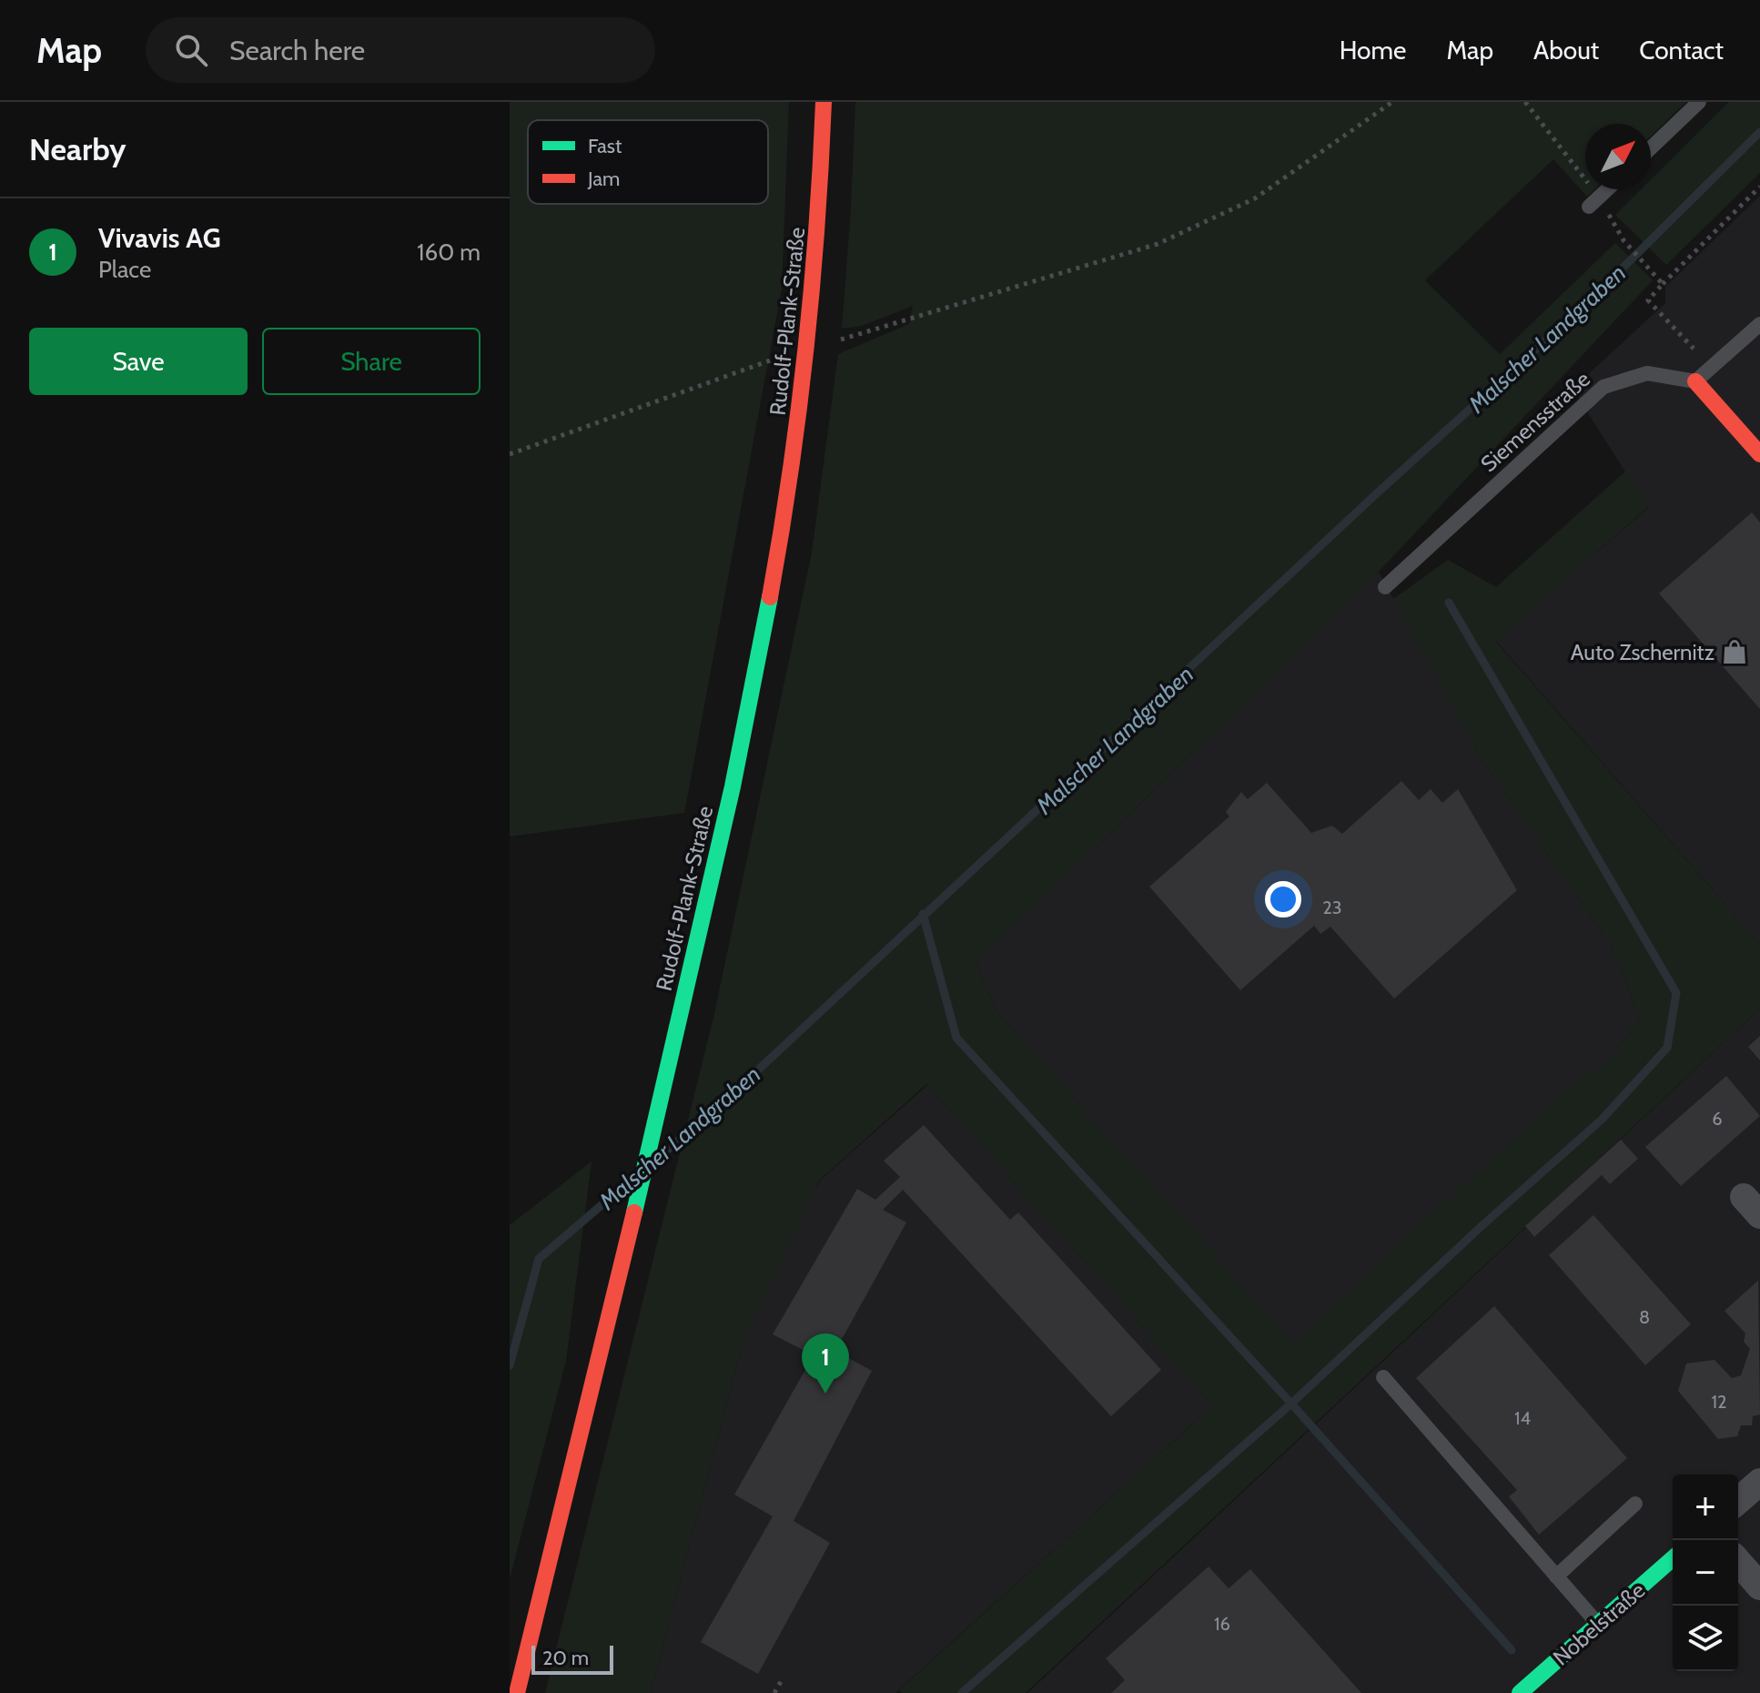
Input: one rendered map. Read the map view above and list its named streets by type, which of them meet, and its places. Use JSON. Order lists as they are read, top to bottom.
{
  "streets": {
    "main road": ["Rudolf-Plank-Straße", "Nobelstraße"],
    "lane": ["Siemensstraße"]
  },
  "water": ["Malscher Landgraben"],
  "places": {
    "shop": ["Auto Zschernitz"]
  },
  "house_numbers": [
    "23",
    "6",
    "8",
    "12",
    "14",
    "16"
  ],
  "legend": ["Fast", "Jam"],
  "scale_bar": "20 m",
  "north": "top right",
  "page": {
    "header": "Map",
    "search": "Search here",
    "nav": [
      "Home",
      "Map",
      "About",
      "Contact"
    ],
    "heading": "Nearby",
    "list": [
      {
        "mark": "1",
        "name": "Vivavis AG",
        "note": "Place",
        "value": "160 m"
      }
    ],
    "buttons": ["Save", "Share"],
    "pins": "1",
    "map_buttons": ["+", "−"],
    "scale": "20 m"
  }
}
